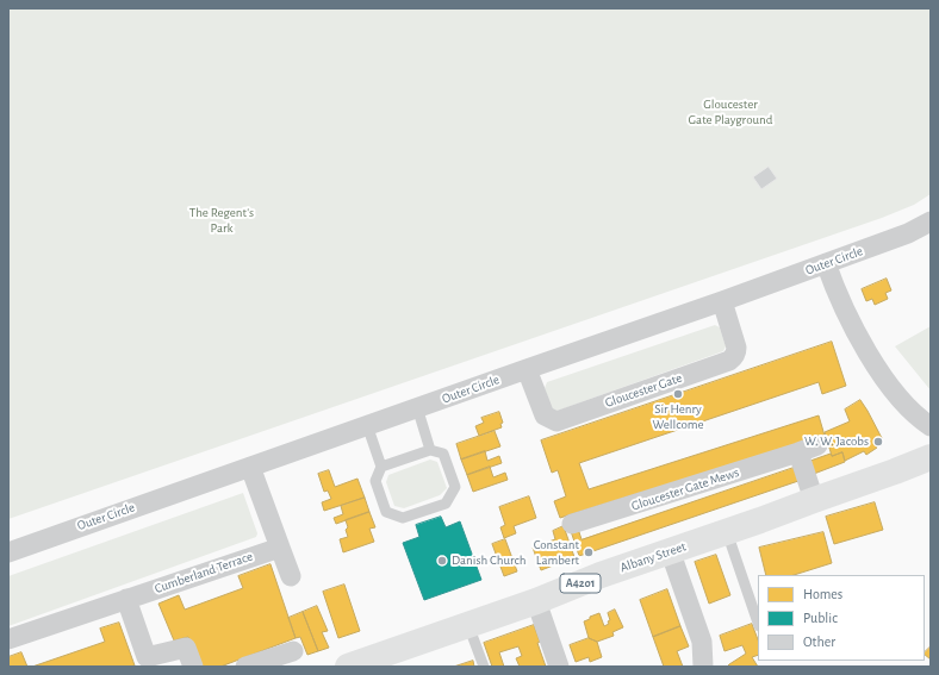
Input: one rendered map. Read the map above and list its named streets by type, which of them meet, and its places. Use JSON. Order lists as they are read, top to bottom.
{
  "streets": {
    "main road": ["Albany Street", "A4201"],
    "street": [
      "Outer Circle",
      "Gloucester Gate",
      "Gloucester Gate Mews",
      "Cumberland Terrace"
    ]
  },
  "crossings": [
    ["Outer Circle", "Gloucester Gate"]
  ],
  "parks": ["Gloucester Gate Playground", "The Regent's Park"],
  "places": [
    "Sir Henry Wellcome",
    "W. W. Jacobs",
    "Constant Lambert",
    "Danish Church"
  ],
  "legend": ["Homes", "Public", "Other"]
}
